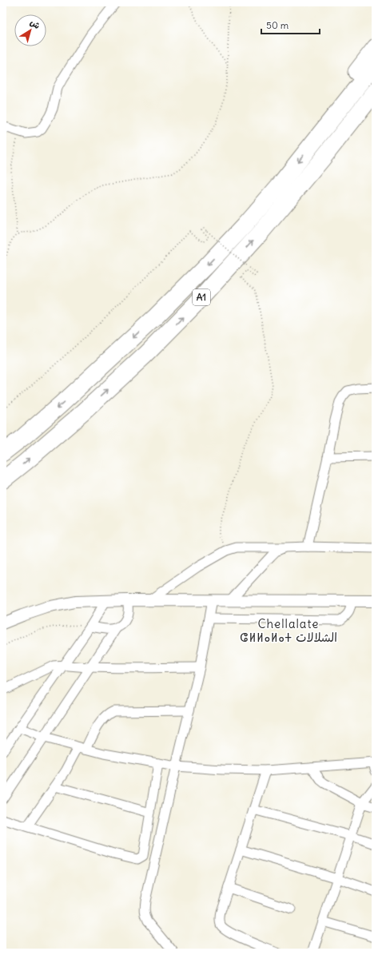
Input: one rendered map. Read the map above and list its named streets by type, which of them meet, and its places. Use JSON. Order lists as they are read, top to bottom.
{
  "streets": {
    "highway": ["A1"]
  },
  "districts": ["Chellalate ⵛⵍⵍⴰⵍⴰⵜ الشلالات"],
  "scale_bar": "50 m",
  "north": "top right"
}
